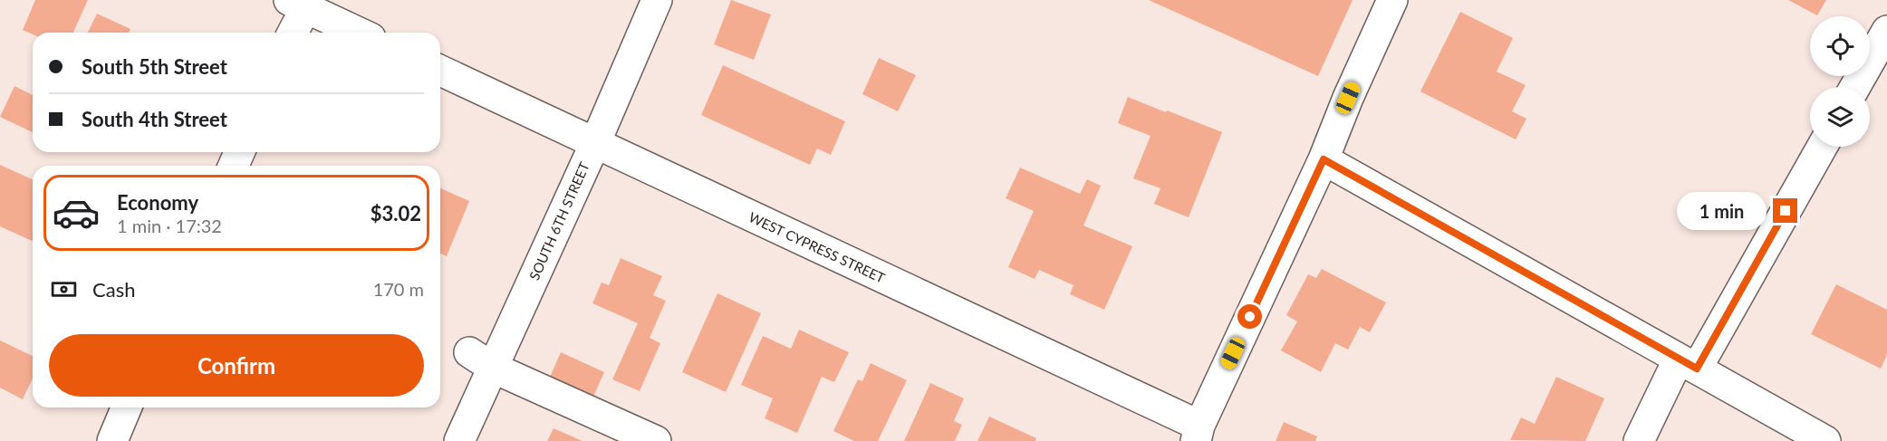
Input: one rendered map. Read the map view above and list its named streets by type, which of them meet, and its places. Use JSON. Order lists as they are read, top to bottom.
{
  "streets": {
    "street": ["SOUTH 6TH STREET", "WEST CYPRESS STREET"]
  },
  "crossings": [
    ["SOUTH 6TH STREET", "WEST CYPRESS STREET"]
  ],
  "page": {
    "banner": ["South 5th Street", "South 4th Street"],
    "list": [
      {
        "name": "Economy",
        "note": "1 min · 17:32",
        "value": "$3.02"
      }
    ],
    "bubble": "1 min",
    "pay": ["Cash", "170 m"],
    "buttons": "Confirm"
  }
}
